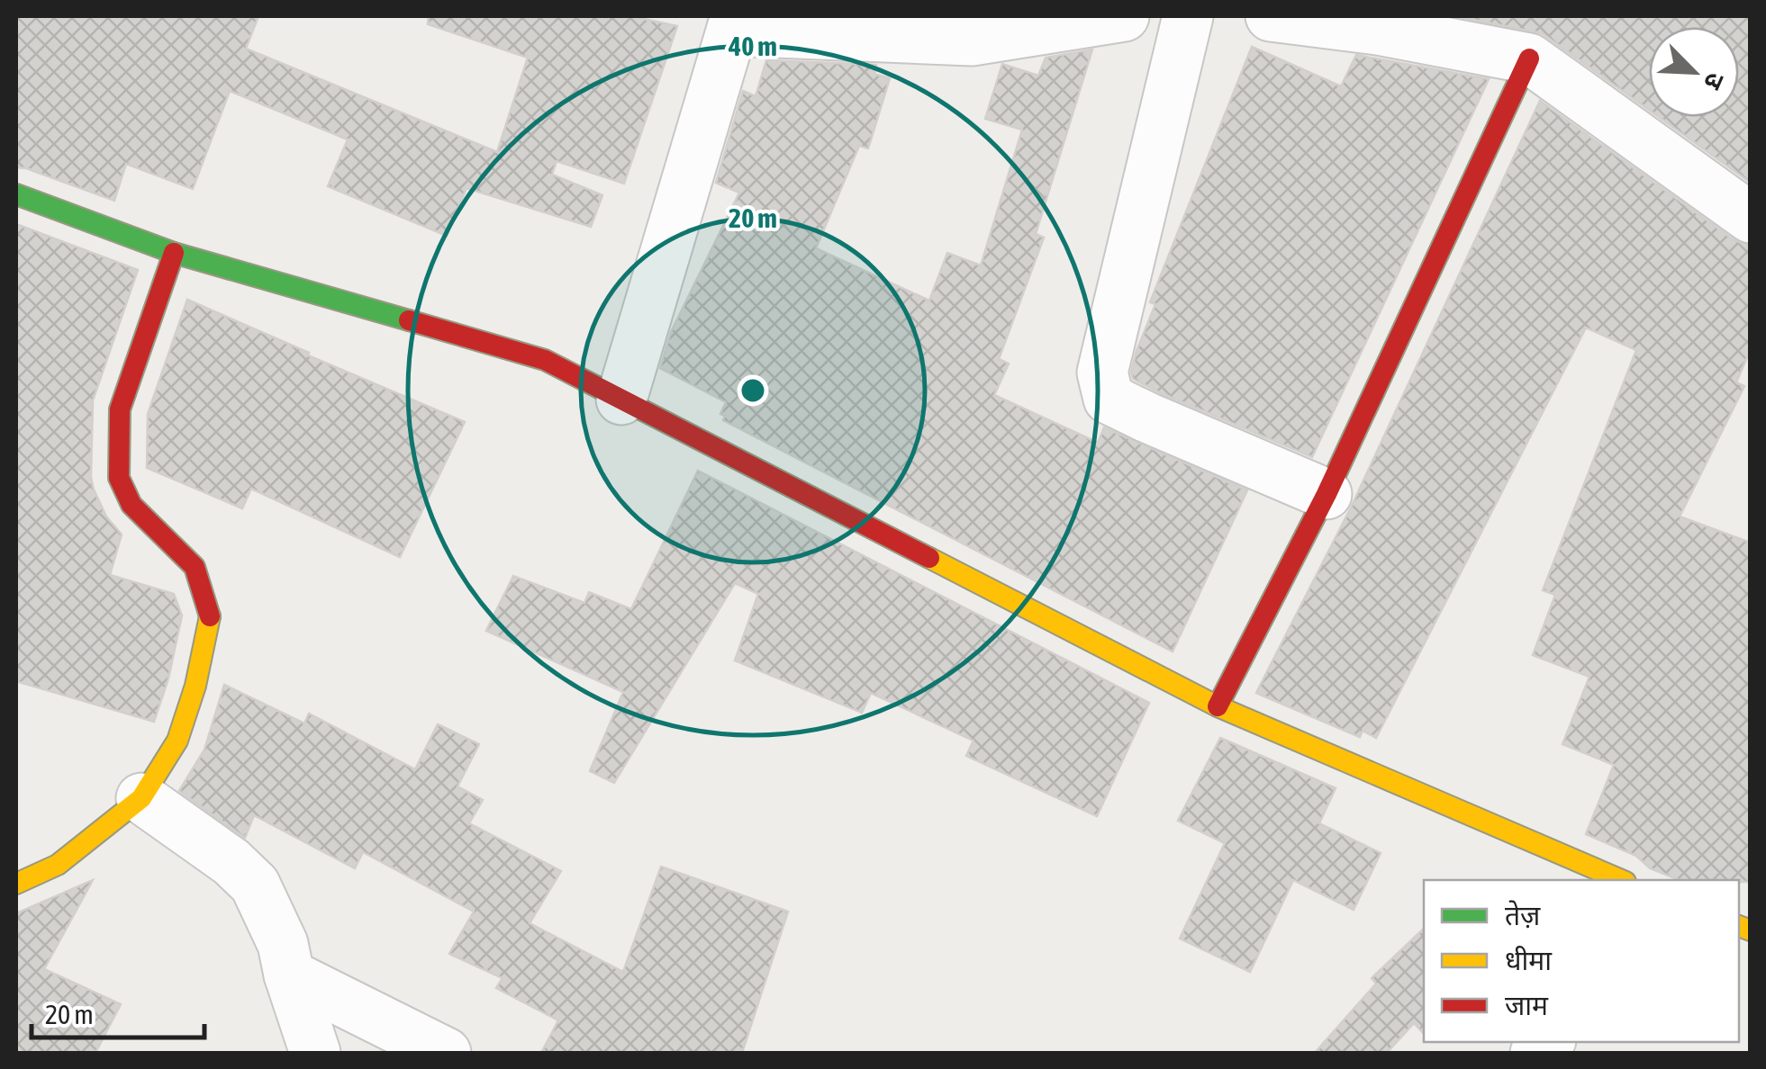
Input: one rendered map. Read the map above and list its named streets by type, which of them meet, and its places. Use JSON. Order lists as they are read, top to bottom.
{
  "legend": ["तेज़", "धीमा", "जाम"],
  "scale_bar": "20 m",
  "north": "bottom right",
  "rings": ["40 m", "20 m"]
}
